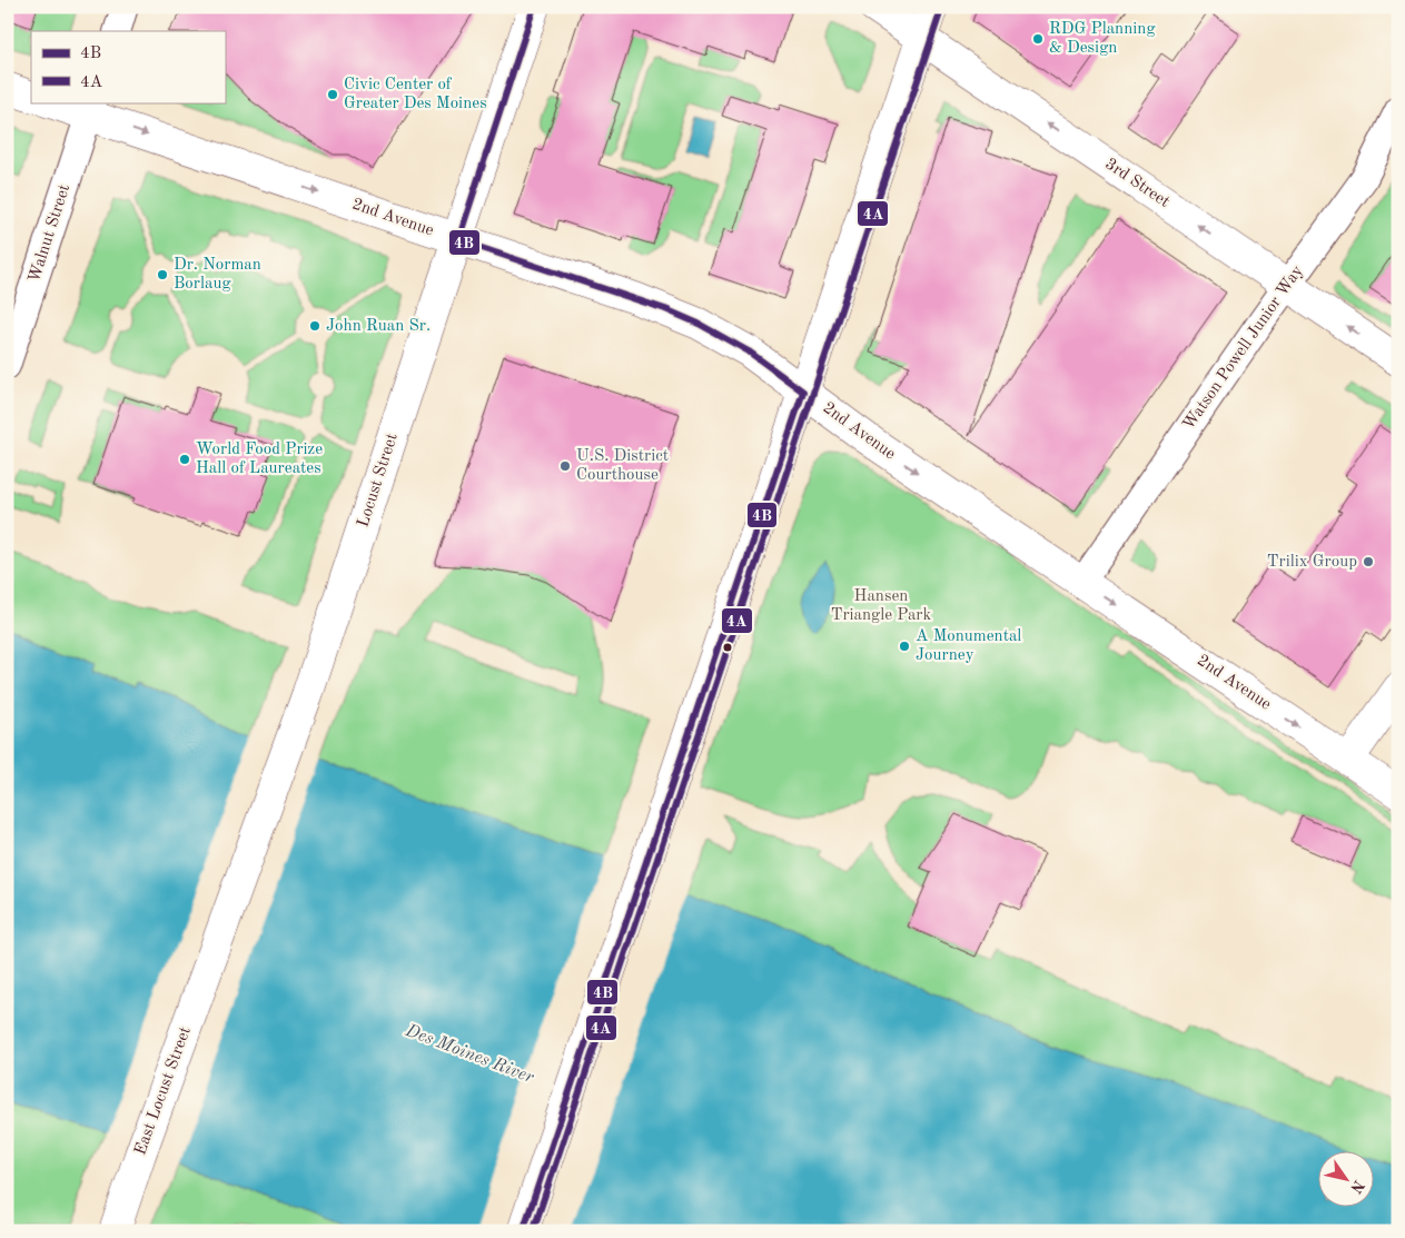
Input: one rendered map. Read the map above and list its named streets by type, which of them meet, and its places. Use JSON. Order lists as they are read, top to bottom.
{
  "streets": {
    "main road": [
      "3rd Street",
      "2nd Avenue",
      "Locust Street",
      "East Locust Street"
    ],
    "street": ["Walnut Street", "Watson Powell Junior Way"]
  },
  "crossings": [
    ["3rd Street", "Watson Powell Junior Way"],
    ["2nd Avenue", "Walnut Street"],
    ["2nd Avenue", "Watson Powell Junior Way"],
    ["2nd Avenue", "Locust Street"],
    ["Locust Street", "East Locust Street"]
  ],
  "one_way": ["3rd Street", "2nd Avenue"],
  "water": ["Des Moines River"],
  "parks": ["Hansen Triangle Park"],
  "places": [
    "RDG Planning & Design",
    "Civic Center of Greater Des Moines",
    "Dr. Norman Borlaug",
    "John Ruan Sr.",
    "World Food Prize Hall of Laureates",
    "U.S. District Courthouse",
    "Trilix Group",
    "A Monumental Journey"
  ],
  "lines": ["transit line 4B", "transit line 4A"],
  "legend": ["4B", "4A"],
  "north": "bottom right"
}
